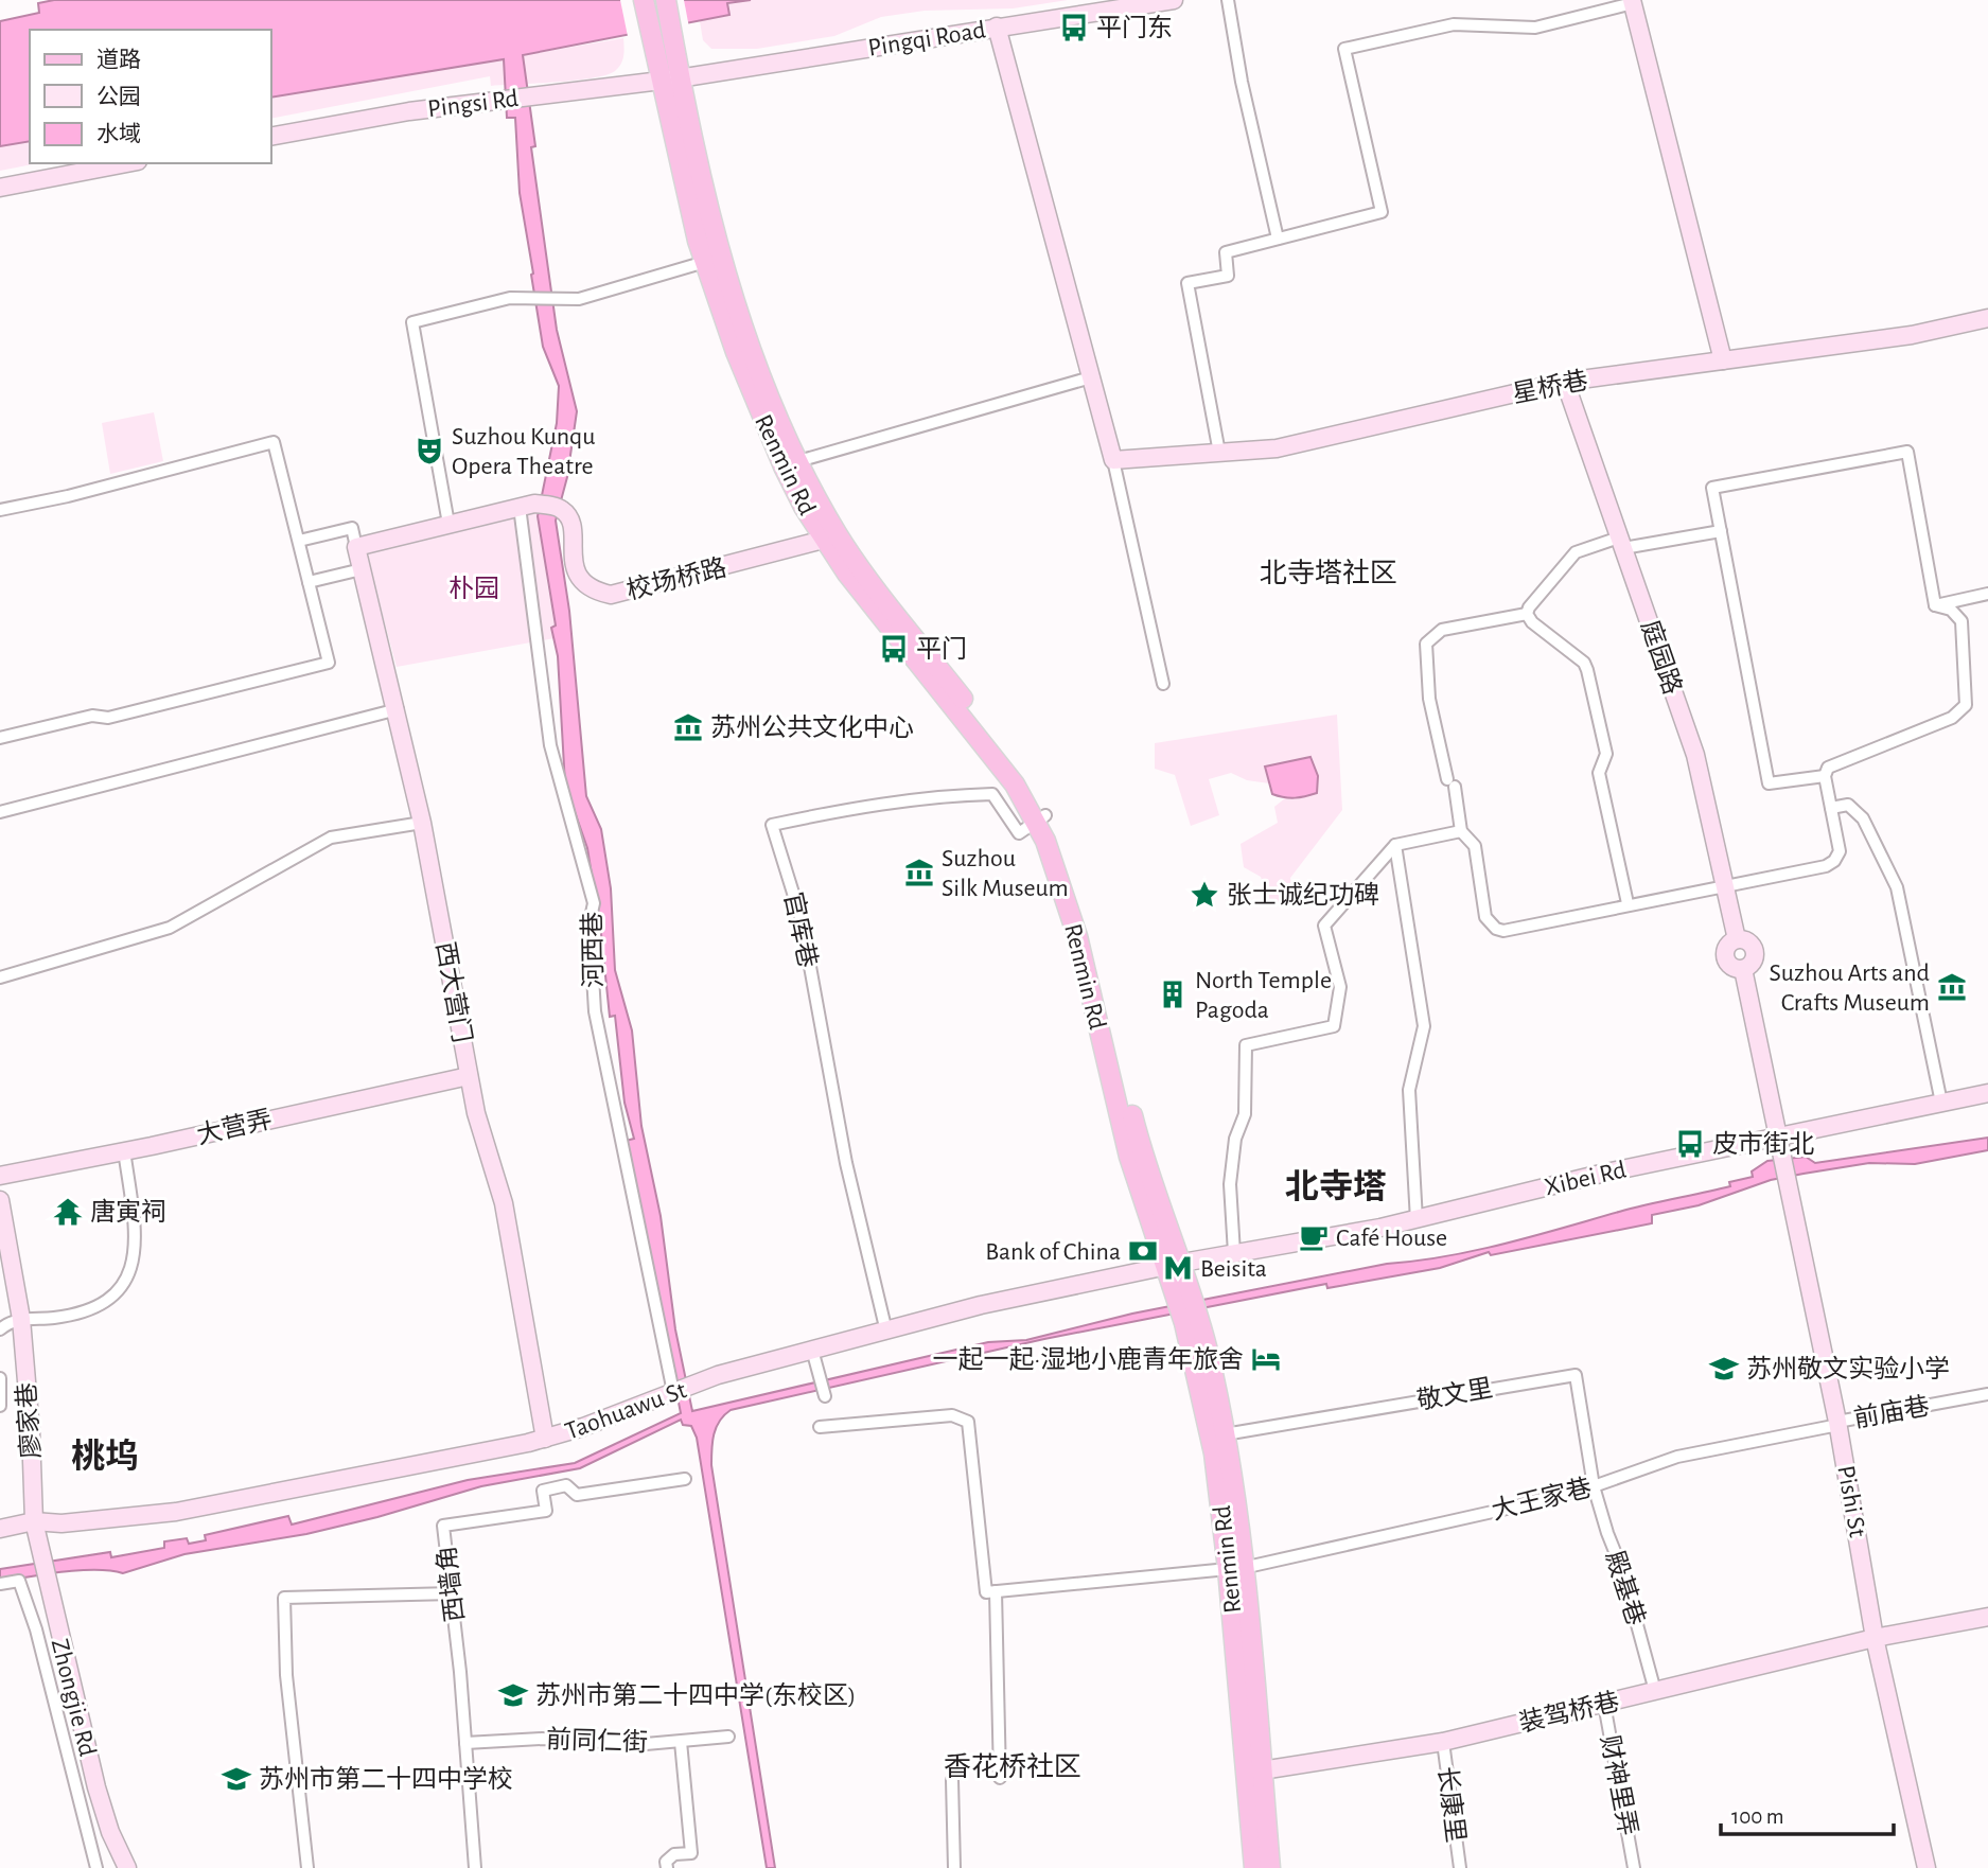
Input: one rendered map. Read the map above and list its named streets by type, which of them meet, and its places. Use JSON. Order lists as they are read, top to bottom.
{
  "streets": {
    "main road": ["Renmin Rd"],
    "street": [
      "Pingqi Road",
      "Pingsi Rd",
      "星桥巷",
      "校场桥路",
      "庭园路",
      "官库巷",
      "河西巷",
      "西大营门",
      "大营弄",
      "Xibei Rd",
      "敬文里",
      "Taohuawu St",
      "前庙巷",
      "廖家巷",
      "大王家巷",
      "Pishi St",
      "西墙角",
      "殿基巷",
      "Zhongjie Rd",
      "装驾桥巷",
      "前同仁街",
      "财神里弄",
      "长康里"
    ]
  },
  "crossings": [
    ["Pingqi Road", "Pingsi Rd"],
    ["Pingqi Road", "Renmin Rd"],
    ["Pingsi Rd", "Renmin Rd"],
    ["星桥巷", "庭园路"],
    ["Renmin Rd", "校场桥路"],
    ["Renmin Rd", "官库巷"],
    ["Renmin Rd", "Xibei Rd"],
    ["Renmin Rd", "敬文里"],
    ["Renmin Rd", "Taohuawu St"],
    ["Renmin Rd", "大王家巷"],
    ["Renmin Rd", "装驾桥巷"],
    ["校场桥路", "河西巷"],
    ["校场桥路", "西大营门"],
    ["庭园路", "Xibei Rd"],
    ["庭园路", "Pishi St"],
    ["官库巷", "Taohuawu St"],
    ["河西巷", "Taohuawu St"],
    ["西大营门", "大营弄"],
    ["西大营门", "Taohuawu St"],
    ["Xibei Rd", "Taohuawu St"],
    ["Xibei Rd", "Pishi St"],
    ["敬文里", "大王家巷"],
    ["敬文里", "殿基巷"],
    ["Taohuawu St", "廖家巷"],
    ["Taohuawu St", "Zhongjie Rd"],
    ["前庙巷", "大王家巷"],
    ["前庙巷", "Pishi St"],
    ["廖家巷", "Zhongjie Rd"],
    ["大王家巷", "Pishi St"],
    ["大王家巷", "殿基巷"],
    ["Pishi St", "装驾桥巷"],
    ["西墙角", "前同仁街"],
    ["殿基巷", "装驾桥巷"],
    ["装驾桥巷", "财神里弄"],
    ["装驾桥巷", "长康里"]
  ],
  "districts": [
    "北寺塔社区",
    "北寺塔",
    "桃坞",
    "香花桥社区"
  ],
  "parks": ["朴园"],
  "places": {
    "bus stop": ["平门东", "平门", "皮市街北"],
    "theatre": ["Suzhou Kunqu Opera Theatre"],
    "museum": ["苏州公共文化中心", "Suzhou Silk Museum", "Suzhou Arts and Crafts Museum"],
    "place": ["张士诚纪功碑"],
    "building": ["North Temple Pagoda"],
    "temple": ["唐寅祠"],
    "cafe": ["Café House"],
    "bank": ["Bank of China"],
    "metro station": ["Beisita"],
    "hotel": ["一起一起·湿地小鹿青年旅舍"],
    "school or university": ["苏州敬文实验小学", "苏州市第二十四中学(东校区)", "苏州市第二十四中学校"]
  },
  "legend": ["道路", "公园", "水域"],
  "scale_bar": "100 m"
}
